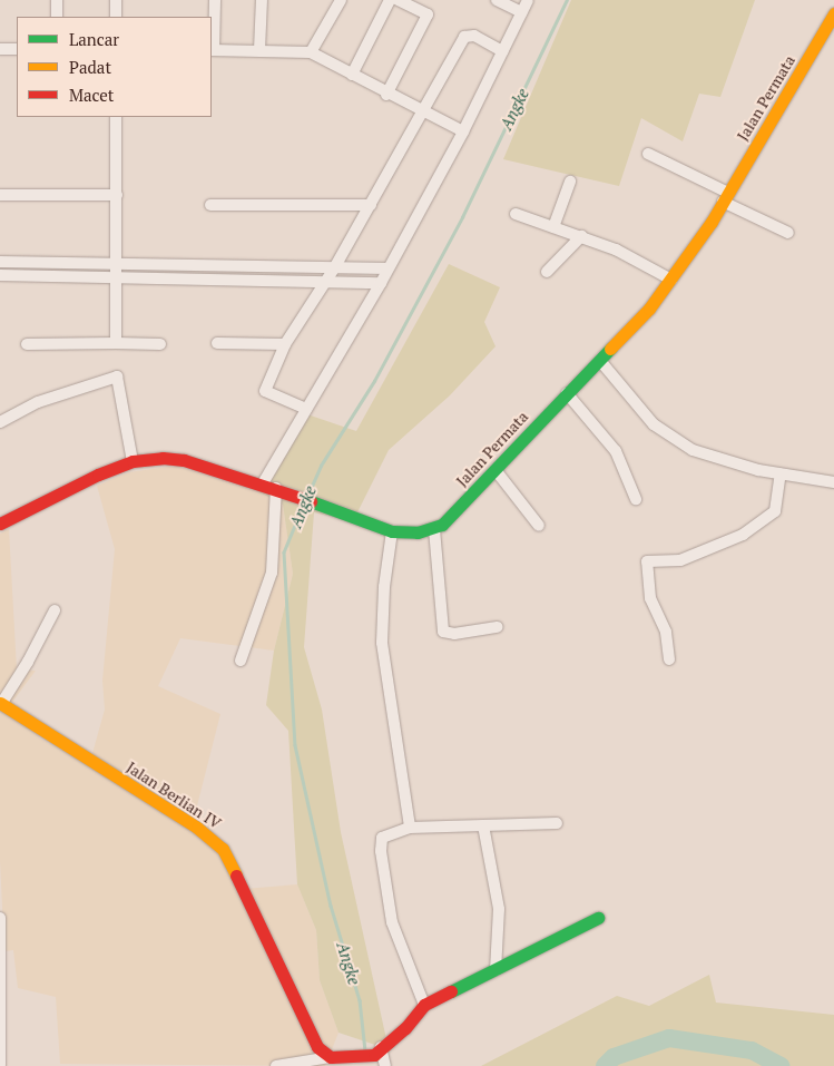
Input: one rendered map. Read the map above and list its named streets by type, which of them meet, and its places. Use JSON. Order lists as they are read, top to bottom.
{
  "streets": {
    "main road": ["Jalan Permata", "Jalan Berlian IV"]
  },
  "water": ["Angke"],
  "legend": ["Lancar", "Padat", "Macet"]
}
